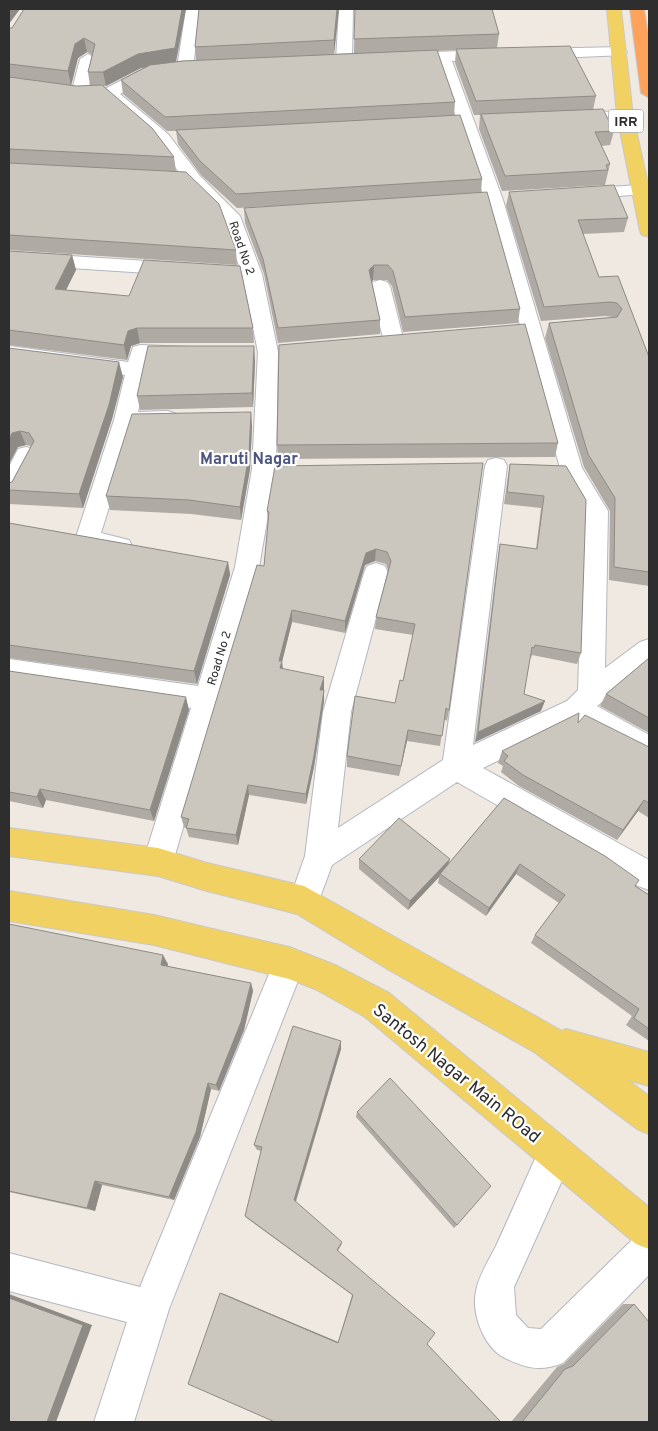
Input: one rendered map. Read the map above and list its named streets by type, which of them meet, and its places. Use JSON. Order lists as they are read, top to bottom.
{
  "streets": {
    "main road": ["IRR", "Santosh Nagar Main ROad"],
    "street": ["Road No 2"]
  },
  "districts": ["Maruti Nagar"]
}
